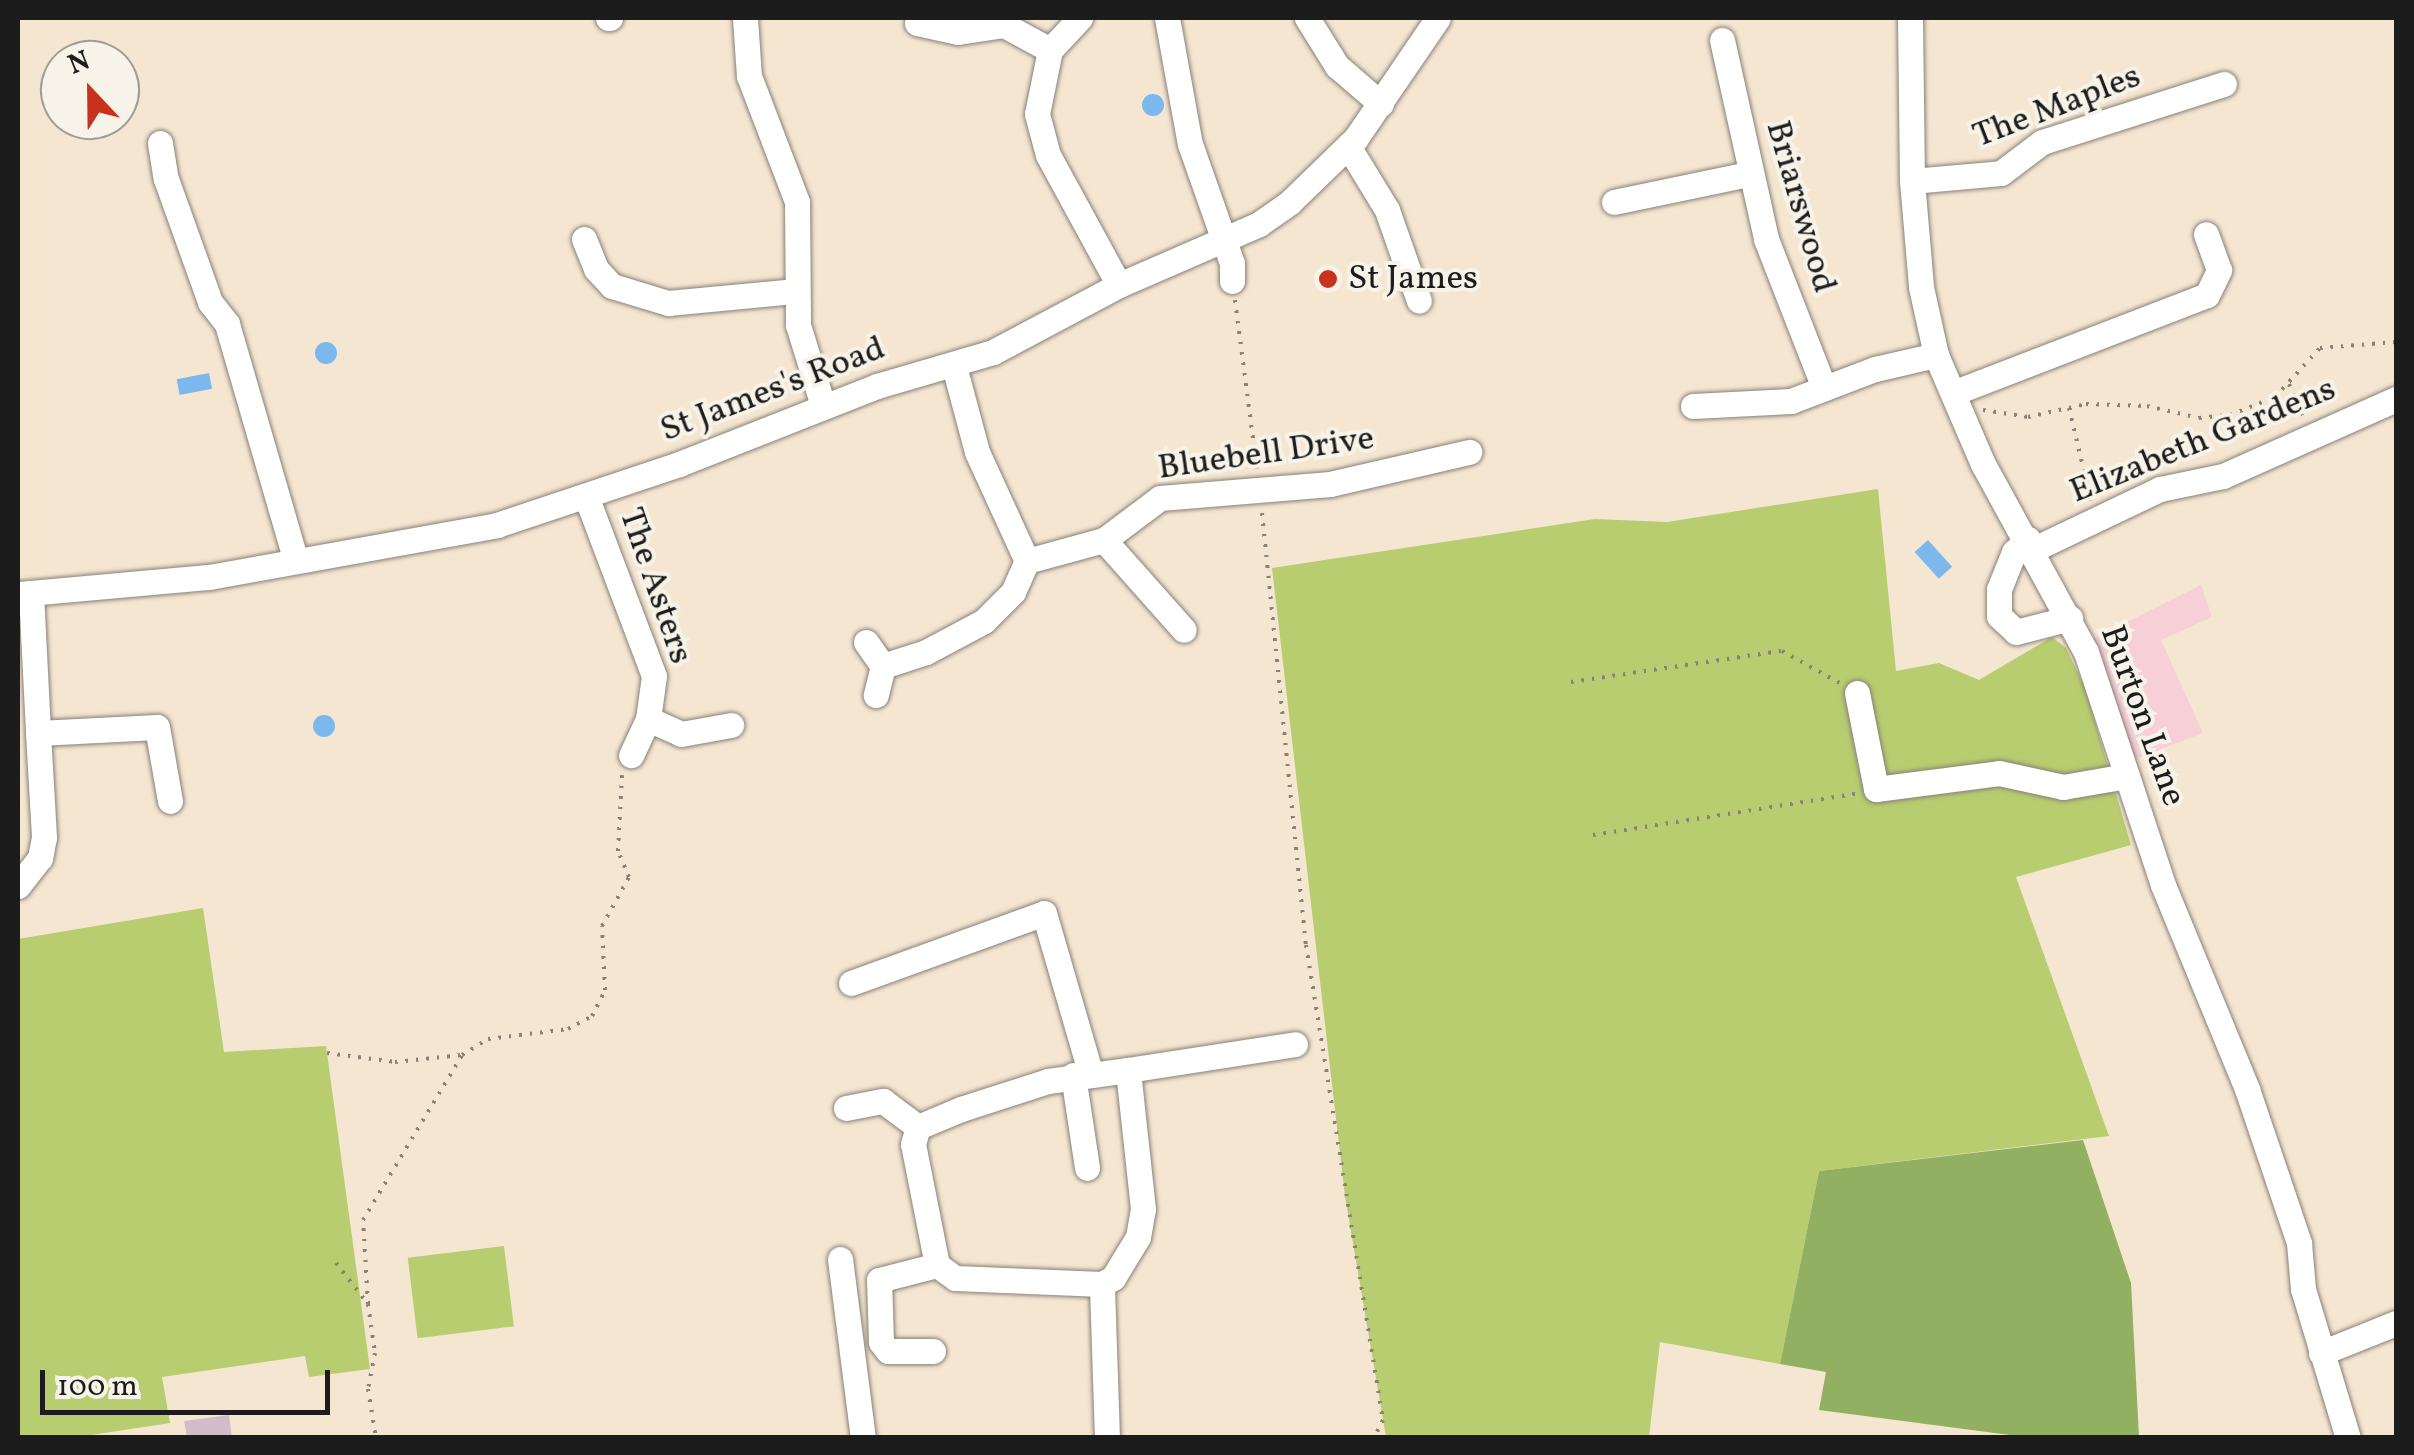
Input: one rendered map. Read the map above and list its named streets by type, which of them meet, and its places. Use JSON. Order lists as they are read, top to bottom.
{
  "streets": {
    "street": [
      "The Maples",
      "Briarswood",
      "St James's Road",
      "Elizabeth Gardens",
      "Bluebell Drive",
      "The Asters",
      "Burton Lane"
    ]
  },
  "crossings": [
    ["The Maples", "Burton Lane"],
    ["St James's Road", "The Asters"],
    ["Elizabeth Gardens", "Burton Lane"]
  ],
  "places": ["St James"],
  "scale_bar": "100 m",
  "north": "top"
}
